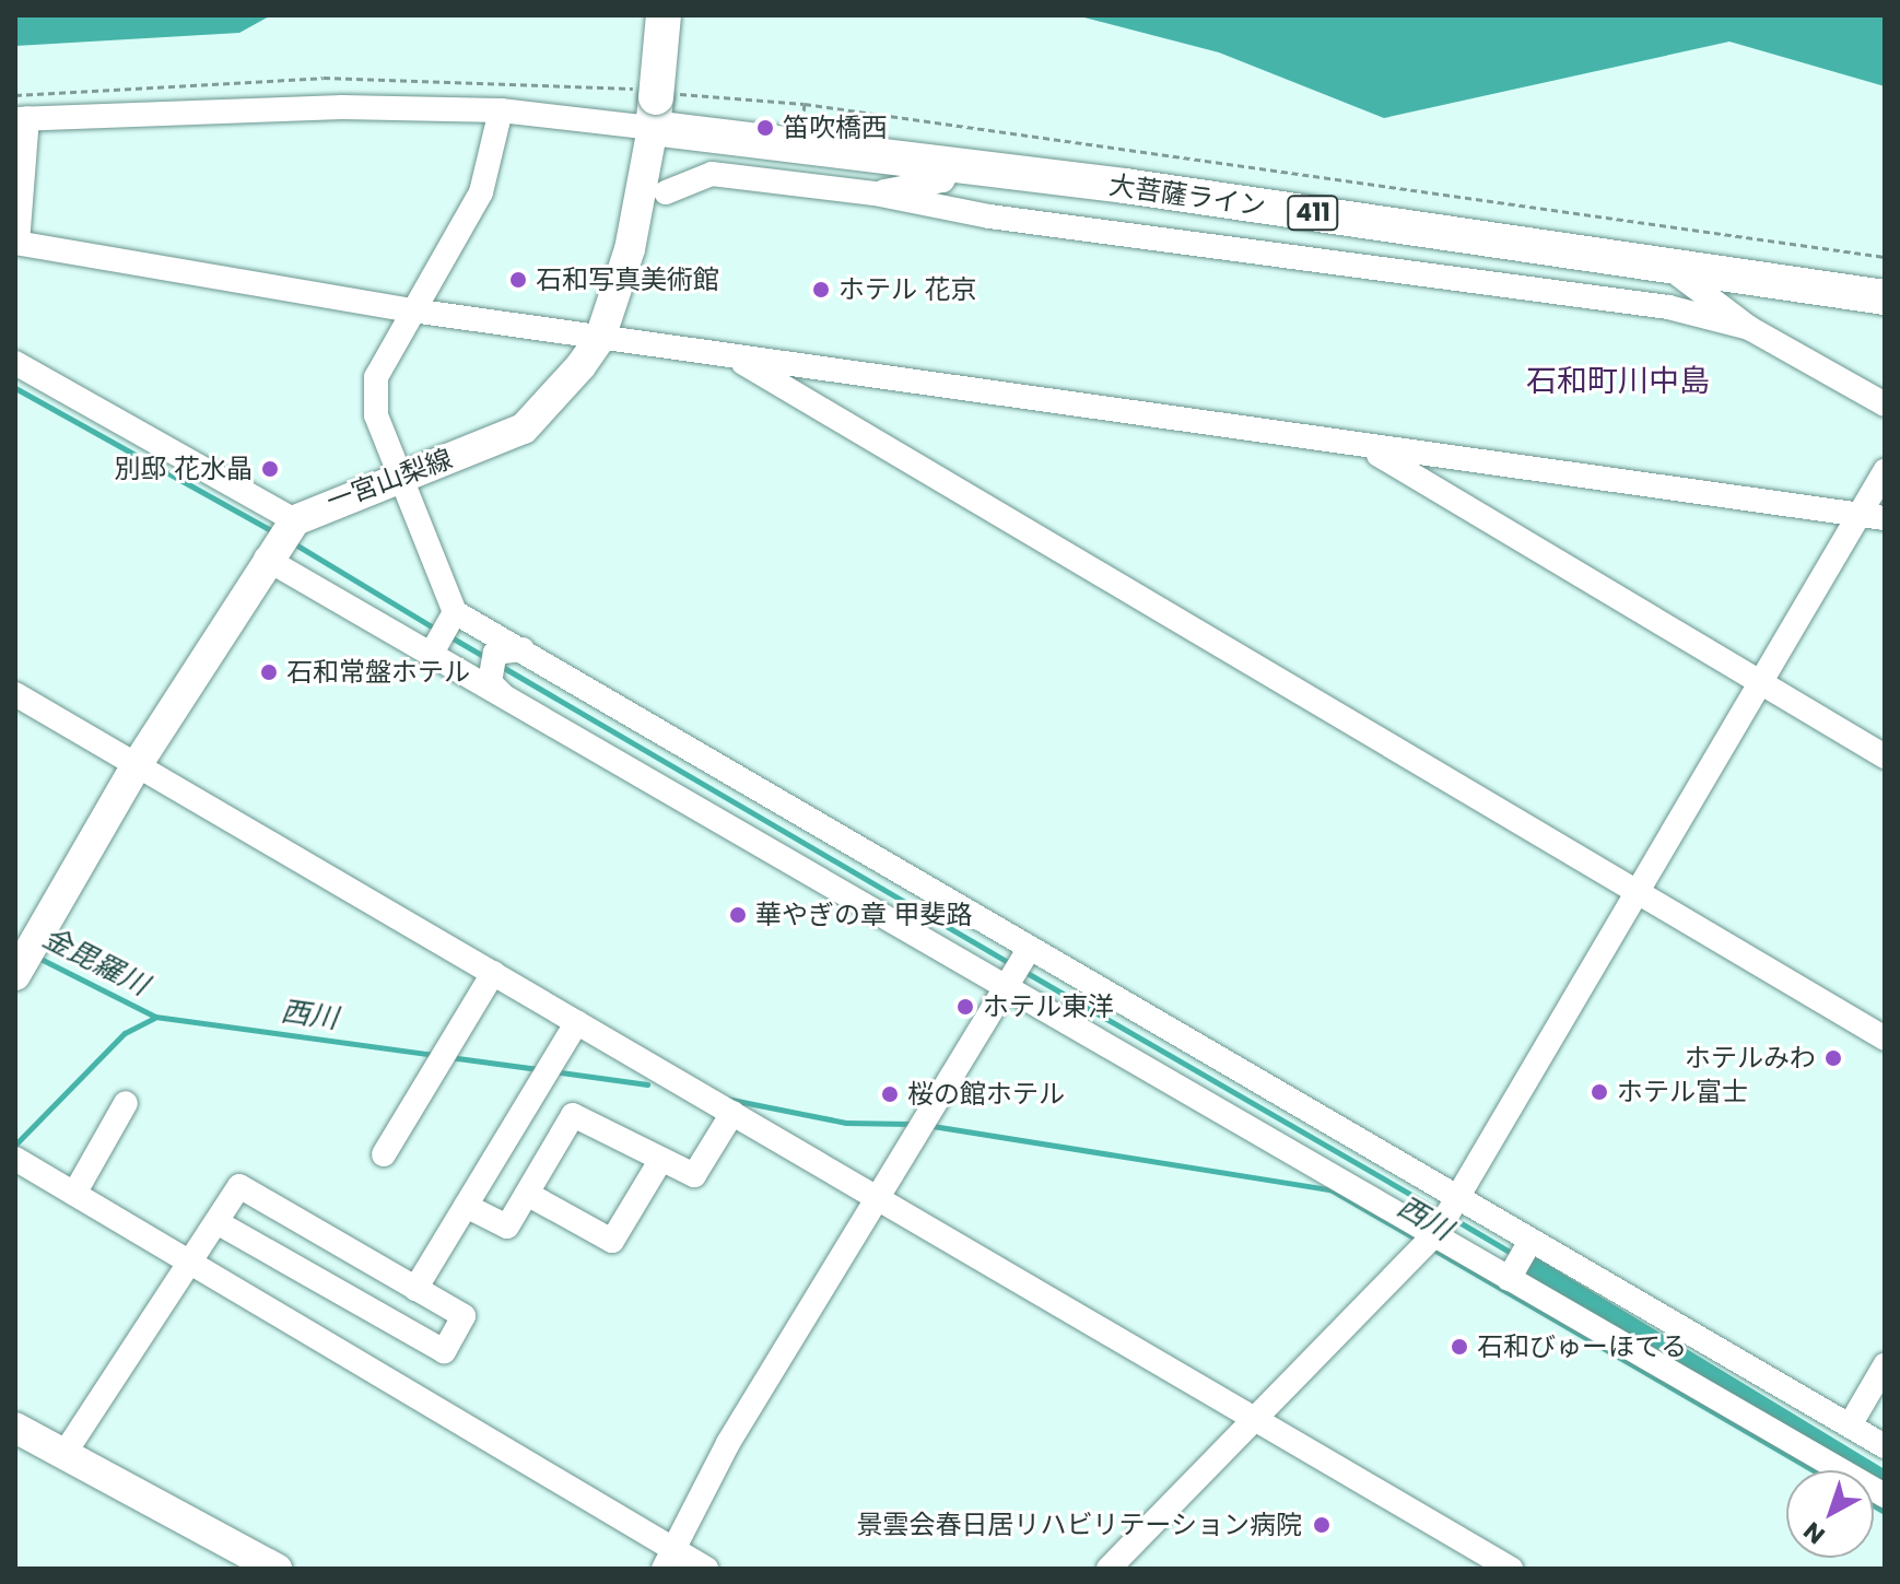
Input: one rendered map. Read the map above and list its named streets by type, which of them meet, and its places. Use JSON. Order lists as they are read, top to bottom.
{
  "streets": {
    "highway": ["大菩薩ライン", "411"],
    "main road": ["一宮山梨線"]
  },
  "crossings": [
    ["大菩薩ライン", "一宮山梨線"]
  ],
  "districts": ["石和町川中島"],
  "water": ["金毘羅川", "西川"],
  "places": [
    "笛吹橋西",
    "石和写真美術館",
    "ホテル 花京",
    "別邸 花水晶",
    "石和常盤ホテル",
    "華やぎの章 甲斐路",
    "ホテル東洋",
    "ホテルみわ",
    "ホテル富士",
    "桜の館ホテル",
    "石和びゅーほてる",
    "景雲会春日居リハビリテーション病院"
  ],
  "north": "bottom left"
}
